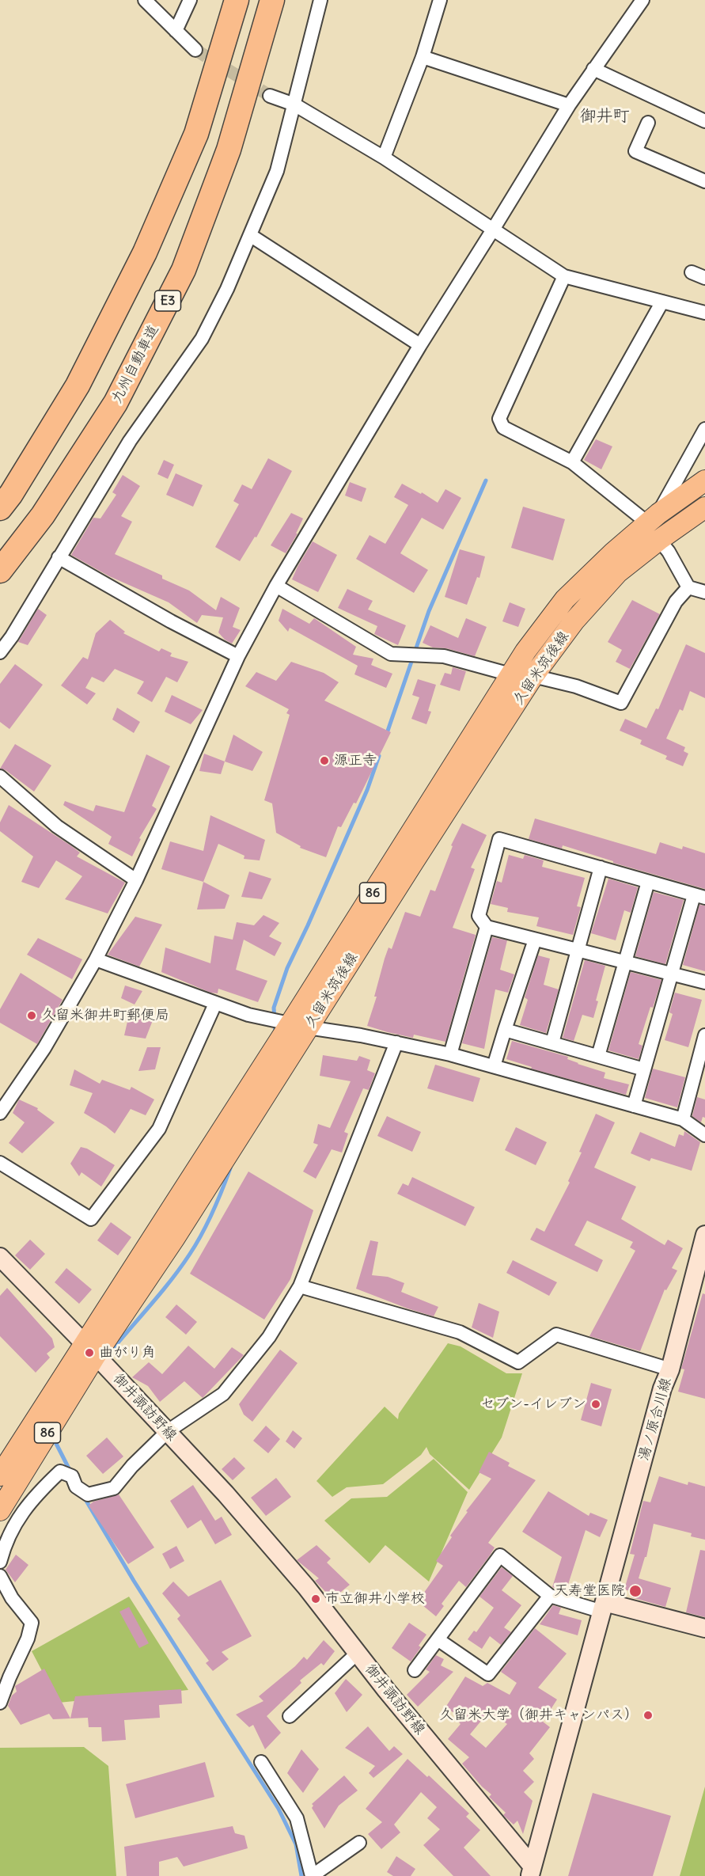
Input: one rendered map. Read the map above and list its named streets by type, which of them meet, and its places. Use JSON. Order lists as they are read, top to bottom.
{
  "streets": {
    "highway": ["E3", "九州自動車道"],
    "main road": [
      "久留米筑後線",
      "86",
      "御井諏訪野線",
      "湯ノ原合川線"
    ]
  },
  "crossings": [
    ["久留米筑後線", "御井諏訪野線"],
    ["御井諏訪野線", "湯ノ原合川線"]
  ],
  "districts": ["御井町"],
  "places": [
    "源正寺",
    "久留米御井町郵便局",
    "曲がり角",
    "セブン-イレブン",
    "天寿堂医院",
    "市立御井小学校",
    "久留米大学（御井キャンパス）"
  ]
}
